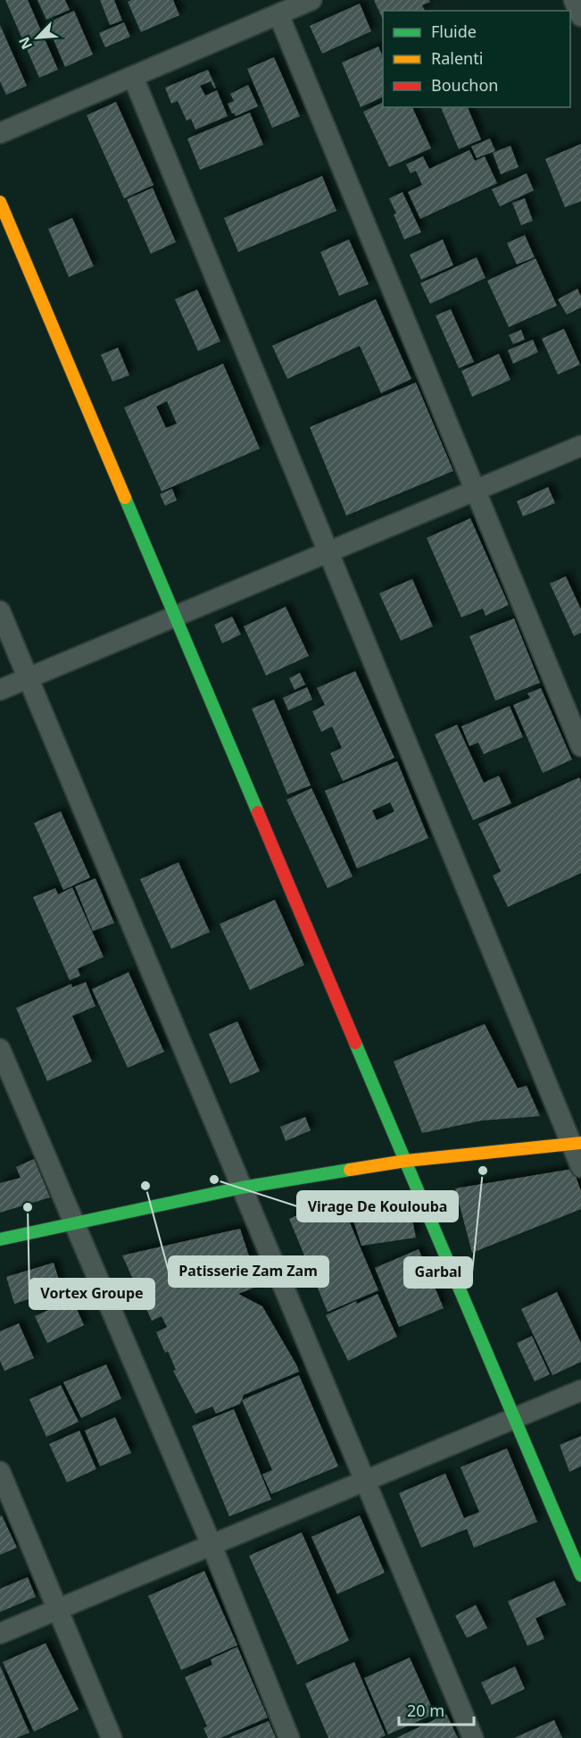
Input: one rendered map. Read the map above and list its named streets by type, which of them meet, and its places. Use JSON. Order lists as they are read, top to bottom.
{
  "places": [
    "Garbal",
    "Virage De Koulouba",
    "Patisserie Zam Zam",
    "Vortex Groupe"
  ],
  "legend": ["Fluide", "Ralenti", "Bouchon"],
  "scale_bar": "20 m",
  "north": "bottom left"
}
